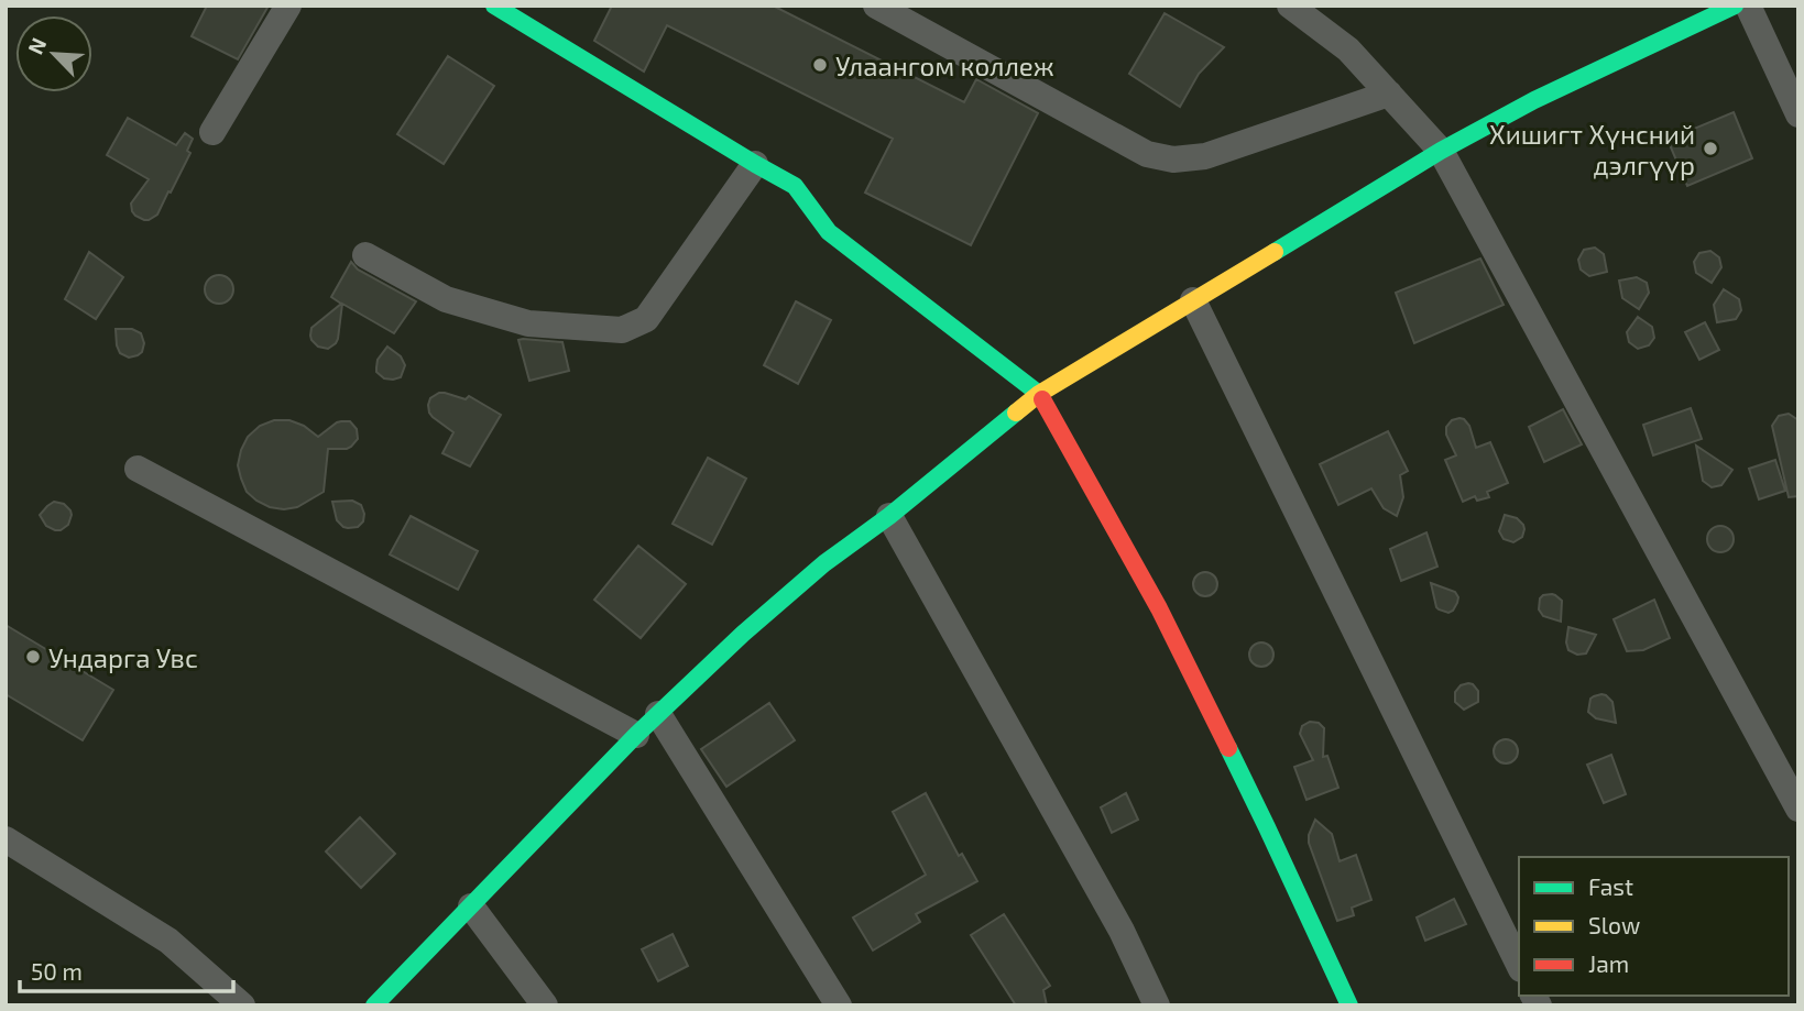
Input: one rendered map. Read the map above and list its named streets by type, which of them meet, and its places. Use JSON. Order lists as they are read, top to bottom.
{
  "places": ["Улаангом коллеж", "Хишигт Хүнсний дэлгүүр", "Ундарга Увс"],
  "legend": ["Fast", "Slow", "Jam"],
  "scale_bar": "50 m",
  "north": "top left"
}
